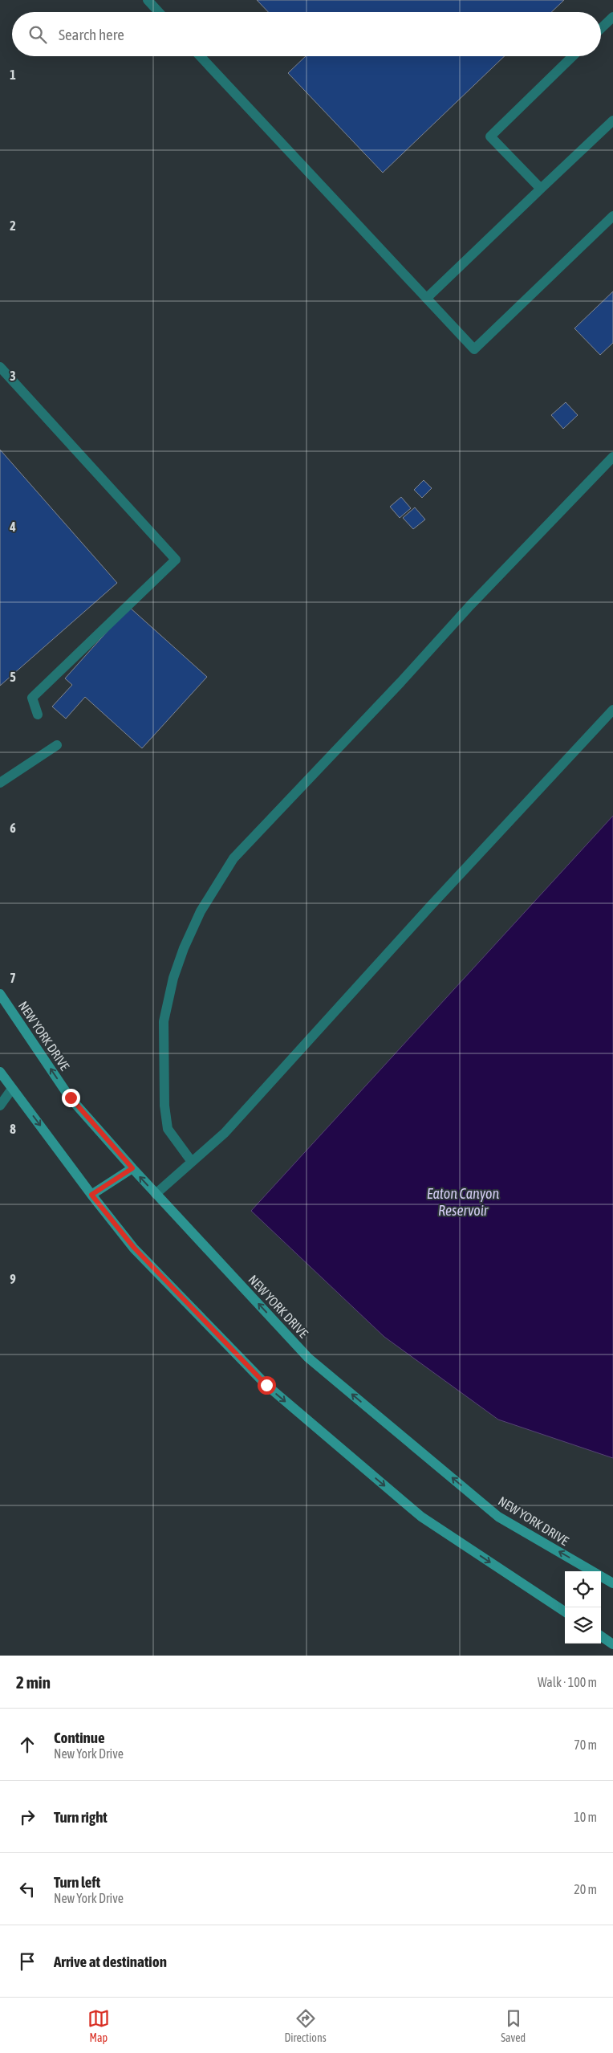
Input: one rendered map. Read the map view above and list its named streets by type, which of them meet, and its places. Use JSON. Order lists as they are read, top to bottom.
{
  "streets": {
    "main road": ["NEW YORK DRIVE"]
  },
  "water": ["Eaton Canyon Reservoir"],
  "page": {
    "search": "Search here",
    "heading": ["2 min", "Walk · 100 m"],
    "list": [
      ["Continue", "New York Drive", "70 m"],
      ["Turn right", "10 m"],
      ["Turn left", "New York Drive", "20 m"],
      "Arrive at destination"
    ],
    "nav": ["Map", "Directions", "Saved"]
  },
  "grid": {
    "rows": [
      "1",
      "2",
      "3",
      "4",
      "5",
      "6",
      "7",
      "8",
      "9"
    ]
  }
}
